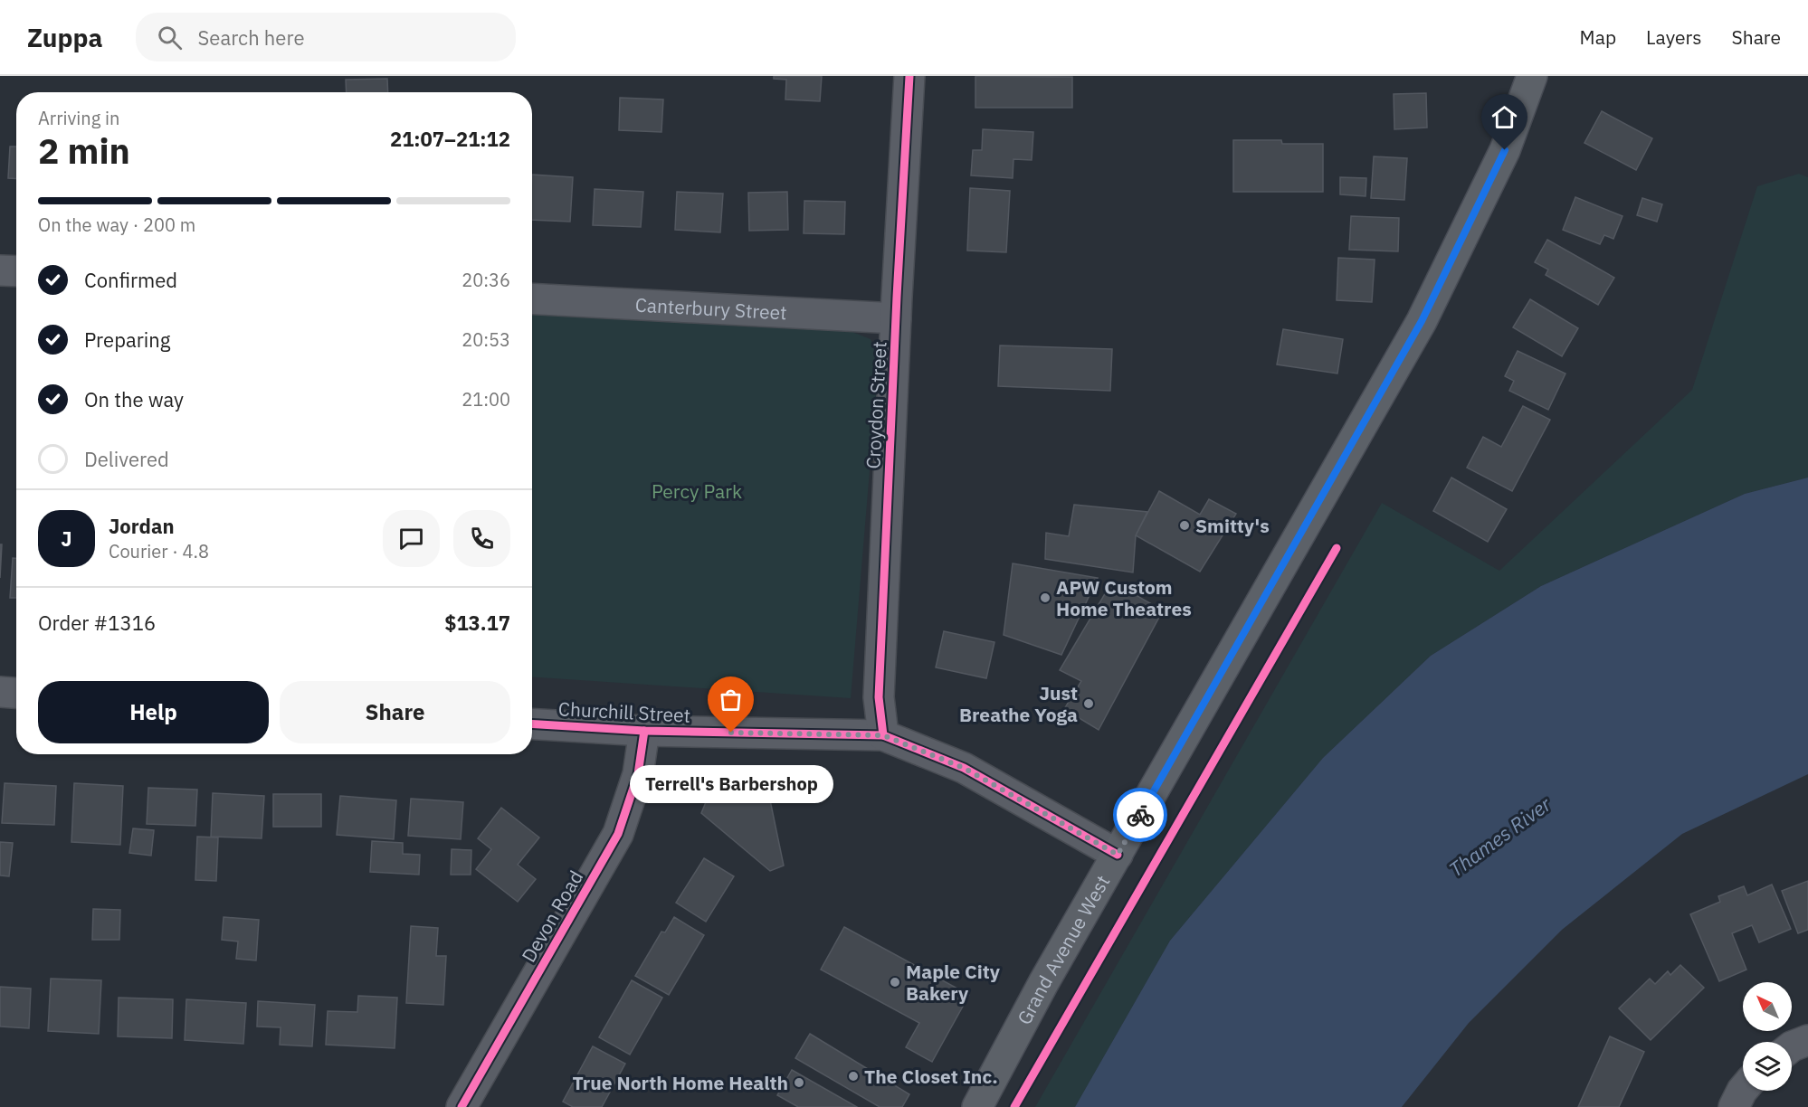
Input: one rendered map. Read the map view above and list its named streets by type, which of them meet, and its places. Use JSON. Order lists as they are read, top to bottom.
{
  "streets": {
    "main road": ["Grand Avenue West"],
    "street": [
      "Canterbury Street",
      "Croydon Street",
      "Churchill Street",
      "Devon Road"
    ]
  },
  "crossings": [
    ["Canterbury Street", "Croydon Street"],
    ["Croydon Street", "Churchill Street"],
    ["Churchill Street", "Devon Road"],
    ["Churchill Street", "Grand Avenue West"]
  ],
  "water": ["Thames River"],
  "parks": ["Percy Park"],
  "places": [
    "Smitty's",
    "APW Custom Home Theatres",
    "Just Breathe Yoga",
    "Terrell's Barbershop",
    "Maple City Bakery",
    "The Closet Inc.",
    "True North Home Health"
  ],
  "north": "top left",
  "page": {
    "header": "Zuppa",
    "search": "Search here",
    "nav": ["Map", "Layers", "Share"],
    "heading": ["2 min", "Arriving in", "21:07–21:12"],
    "panel": [
      "Jordan",
      "Courier · 4.8",
      "Order #1316",
      "$13.17"
    ],
    "bar": "On the way · 200 m",
    "list": [
      ["Confirmed", "20:36"],
      ["Preparing", "20:53"],
      ["On the way", "21:00"],
      "Delivered"
    ],
    "round": "J",
    "buttons": ["Help", "Share"],
    "bubble": "Terrell's Barbershop"
  }
}
